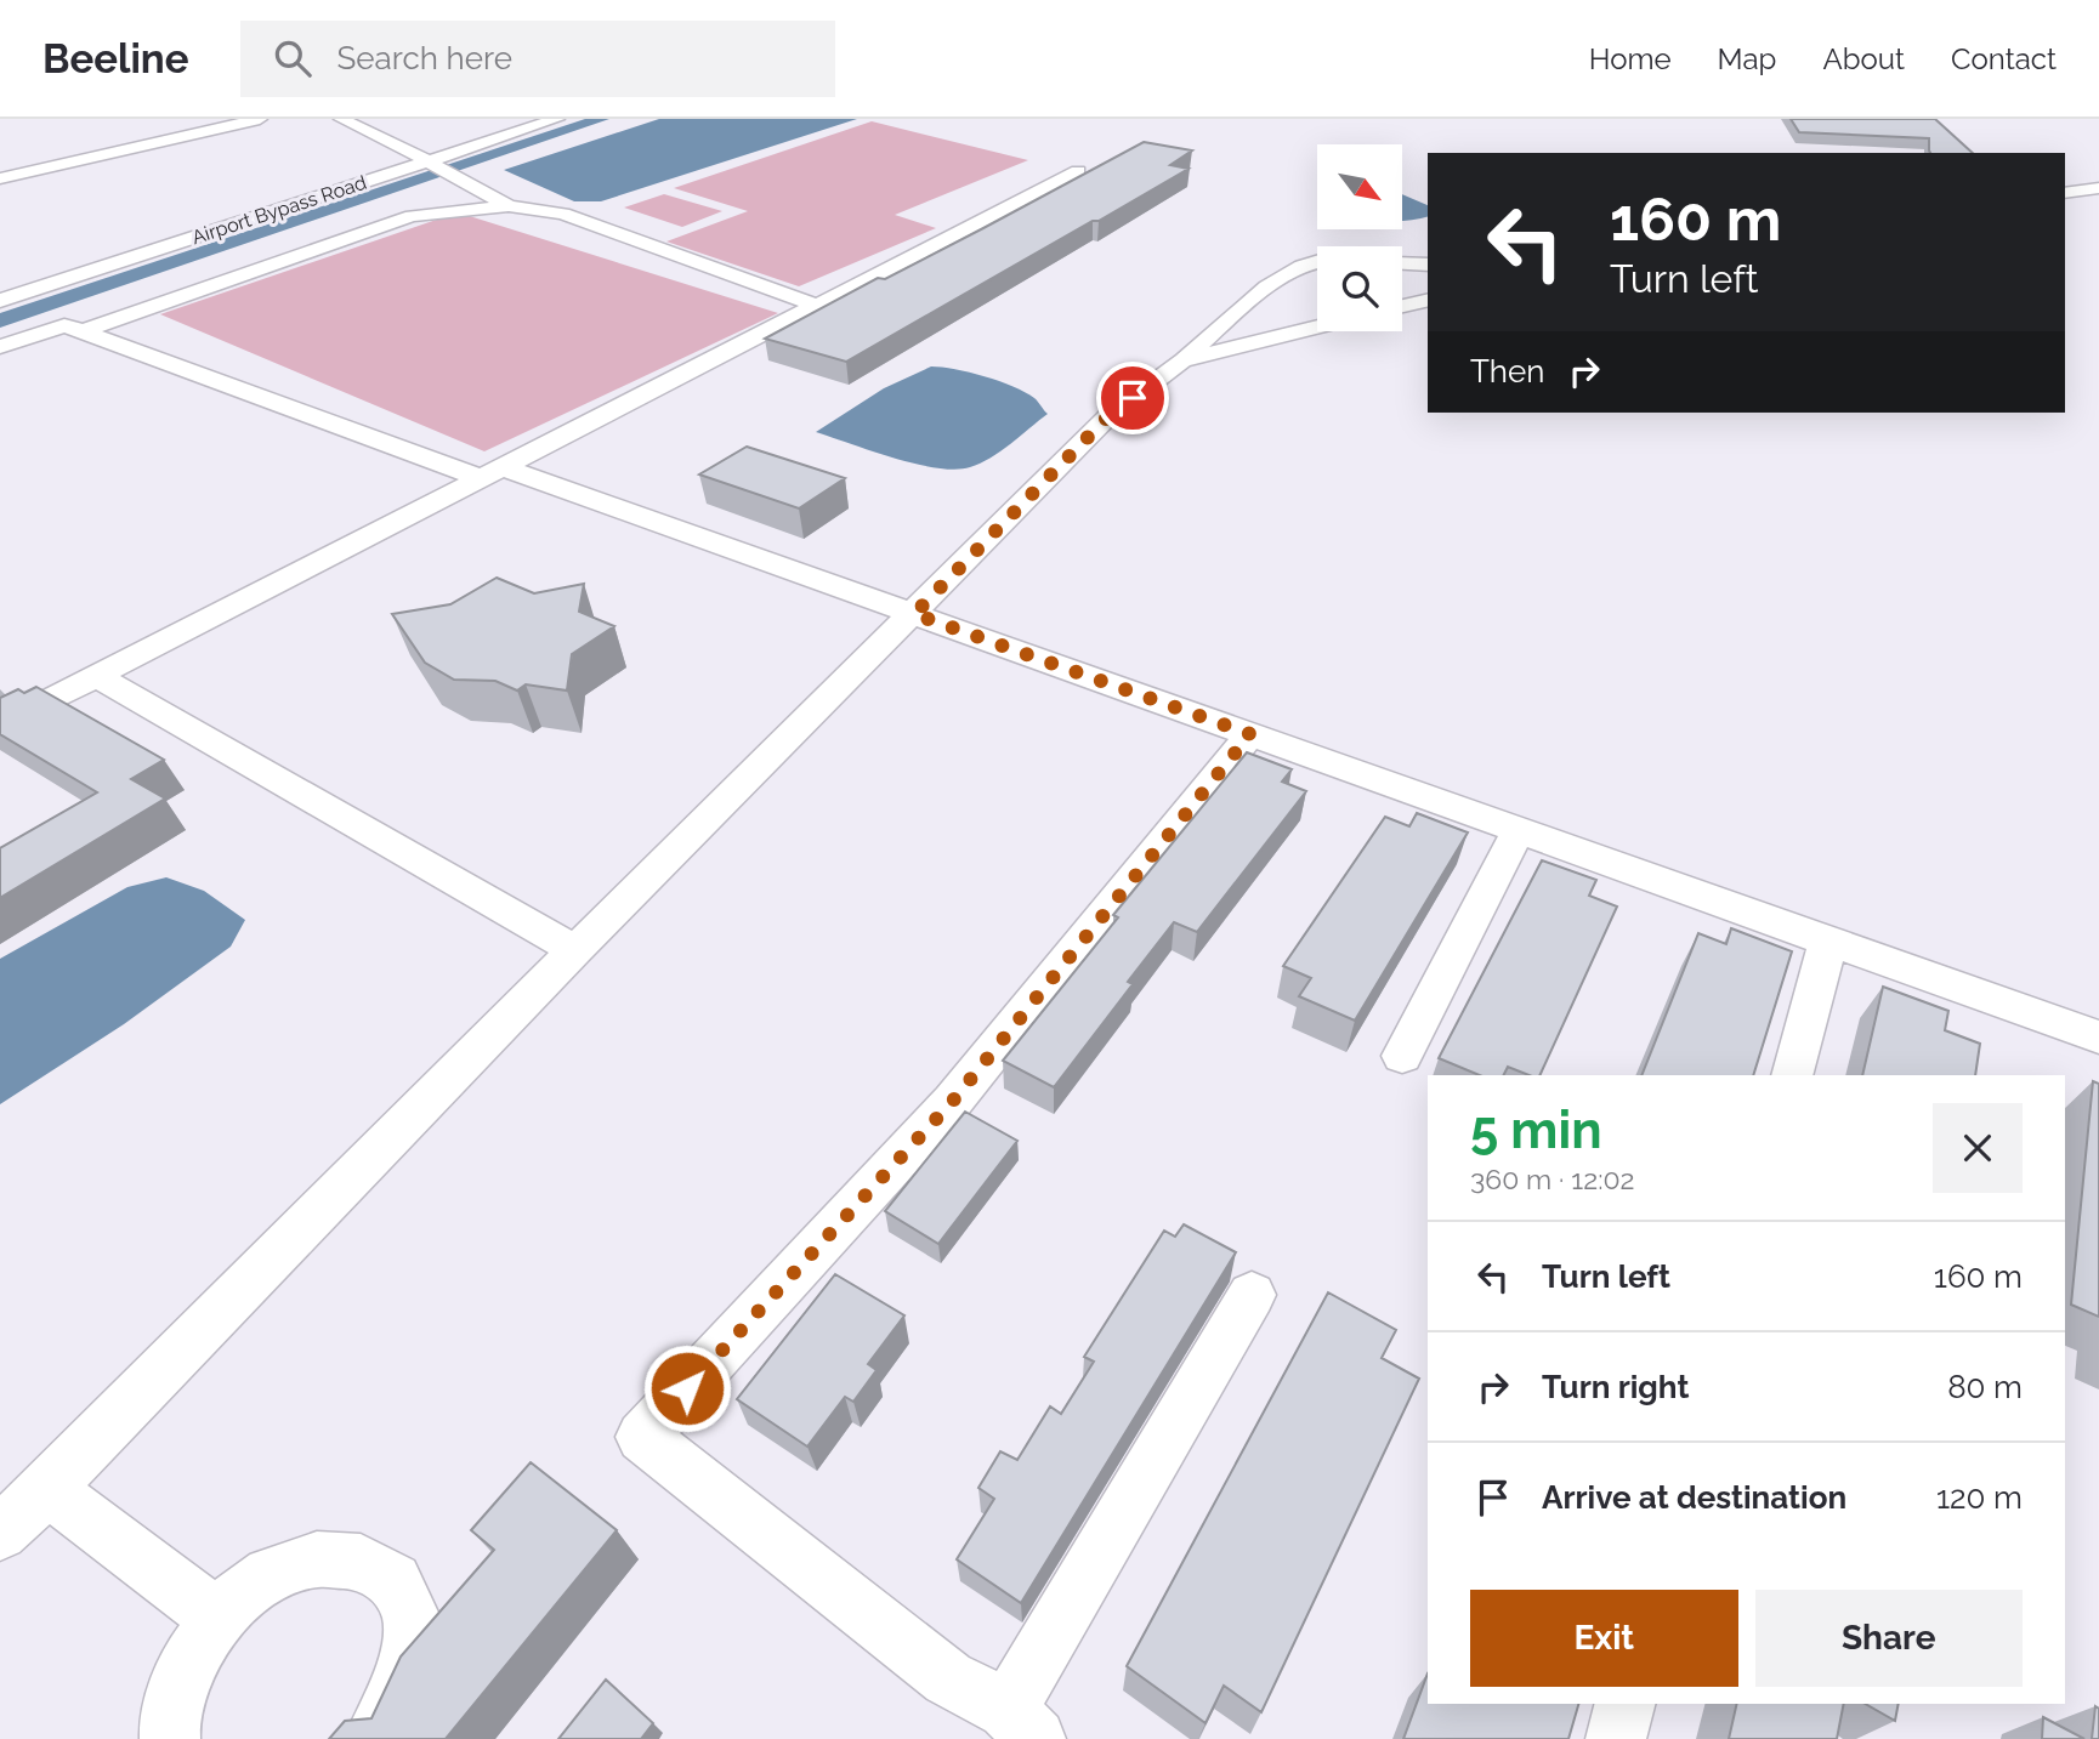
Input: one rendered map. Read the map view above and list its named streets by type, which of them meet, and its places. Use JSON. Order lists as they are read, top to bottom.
{
  "streets": {
    "street": ["Airport Bypass Road"]
  },
  "north": "bottom right",
  "page": {
    "header": "Beeline",
    "search": "Search here",
    "nav": [
      "Home",
      "Map",
      "About",
      "Contact"
    ],
    "turn": ["160 m", "Turn left"],
    "then": "Then",
    "heading": ["5 min", "360 m · 12:02"],
    "list": [
      {
        "name": "Turn left",
        "value": "160 m"
      },
      {
        "name": "Turn right",
        "value": "80 m"
      },
      {
        "name": "Arrive at destination",
        "value": "120 m"
      }
    ],
    "buttons": ["Exit", "Share"]
  }
}
